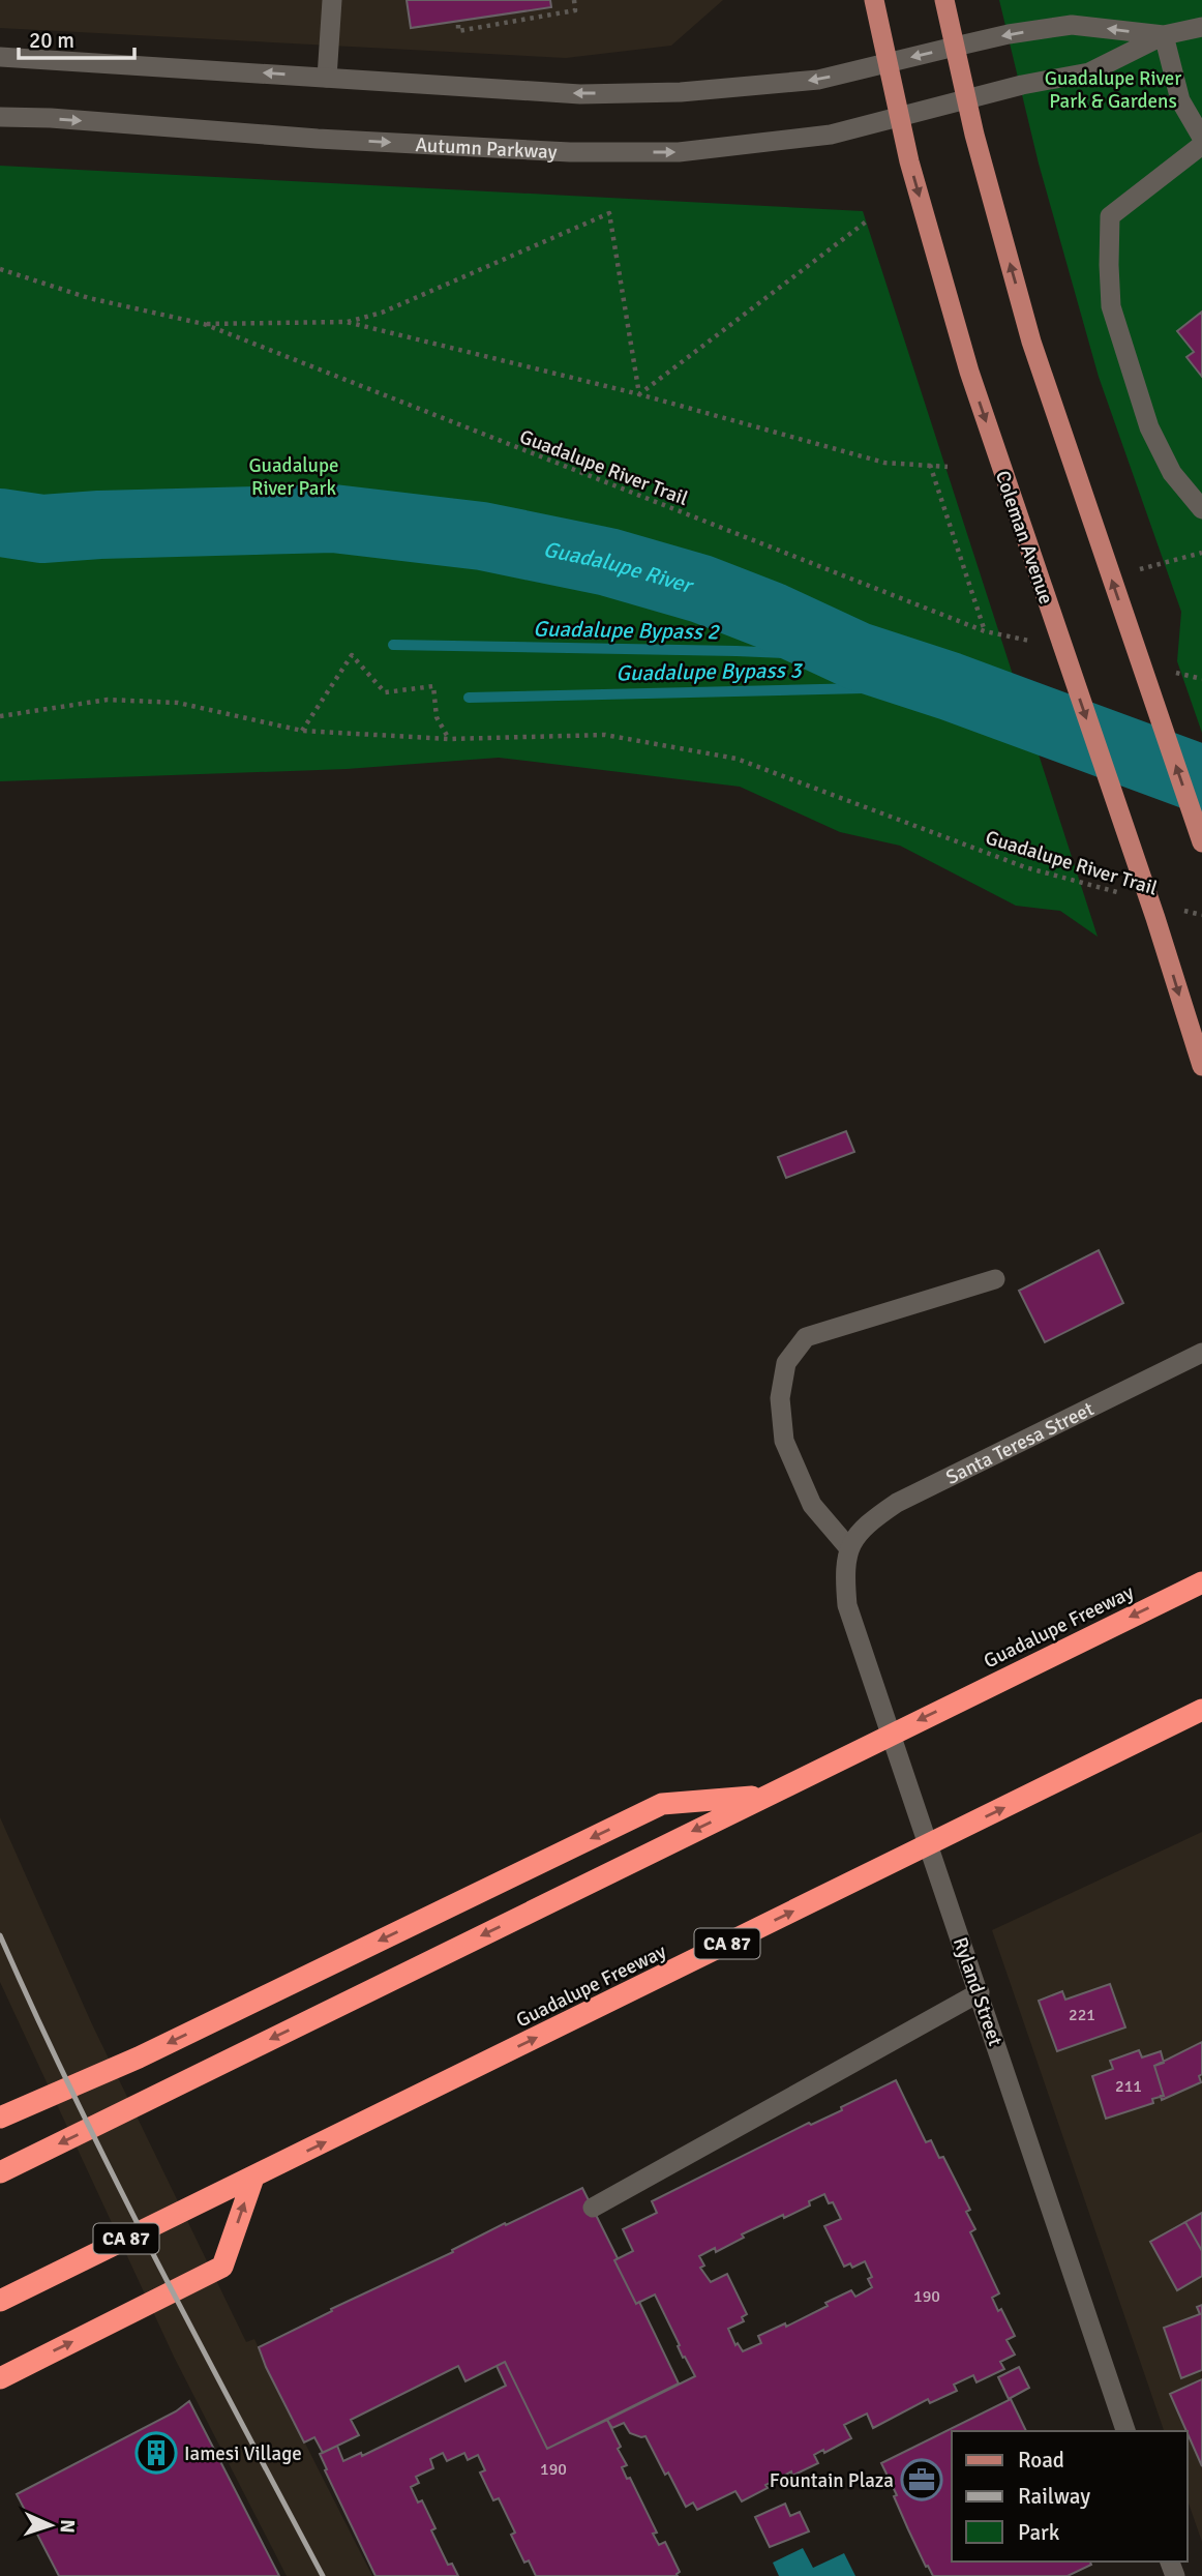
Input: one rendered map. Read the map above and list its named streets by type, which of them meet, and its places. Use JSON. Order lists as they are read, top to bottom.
{
  "streets": {
    "highway": ["Guadalupe Freeway", "CA 87"],
    "main road": [
      "Autumn Parkway",
      "Coleman Avenue",
      "Santa Teresa Street",
      "Ryland Street"
    ],
    "path": ["Guadalupe River Trail"]
  },
  "crossings": [
    ["Autumn Parkway", "Coleman Avenue"],
    ["Santa Teresa Street", "Ryland Street"]
  ],
  "water": ["Guadalupe River", "Guadalupe Bypass 2", "Guadalupe Bypass 3"],
  "parks": ["Guadalupe River Park & Gardens", "Guadalupe River Park"],
  "places": {
    "building": ["Iamesi Village"],
    "office": ["Fountain Plaza"]
  },
  "house_numbers": [
    "221",
    "211",
    "190",
    "190"
  ],
  "legend": ["Road", "Railway", "Park"],
  "scale_bar": "20 m",
  "north": "right"
}
